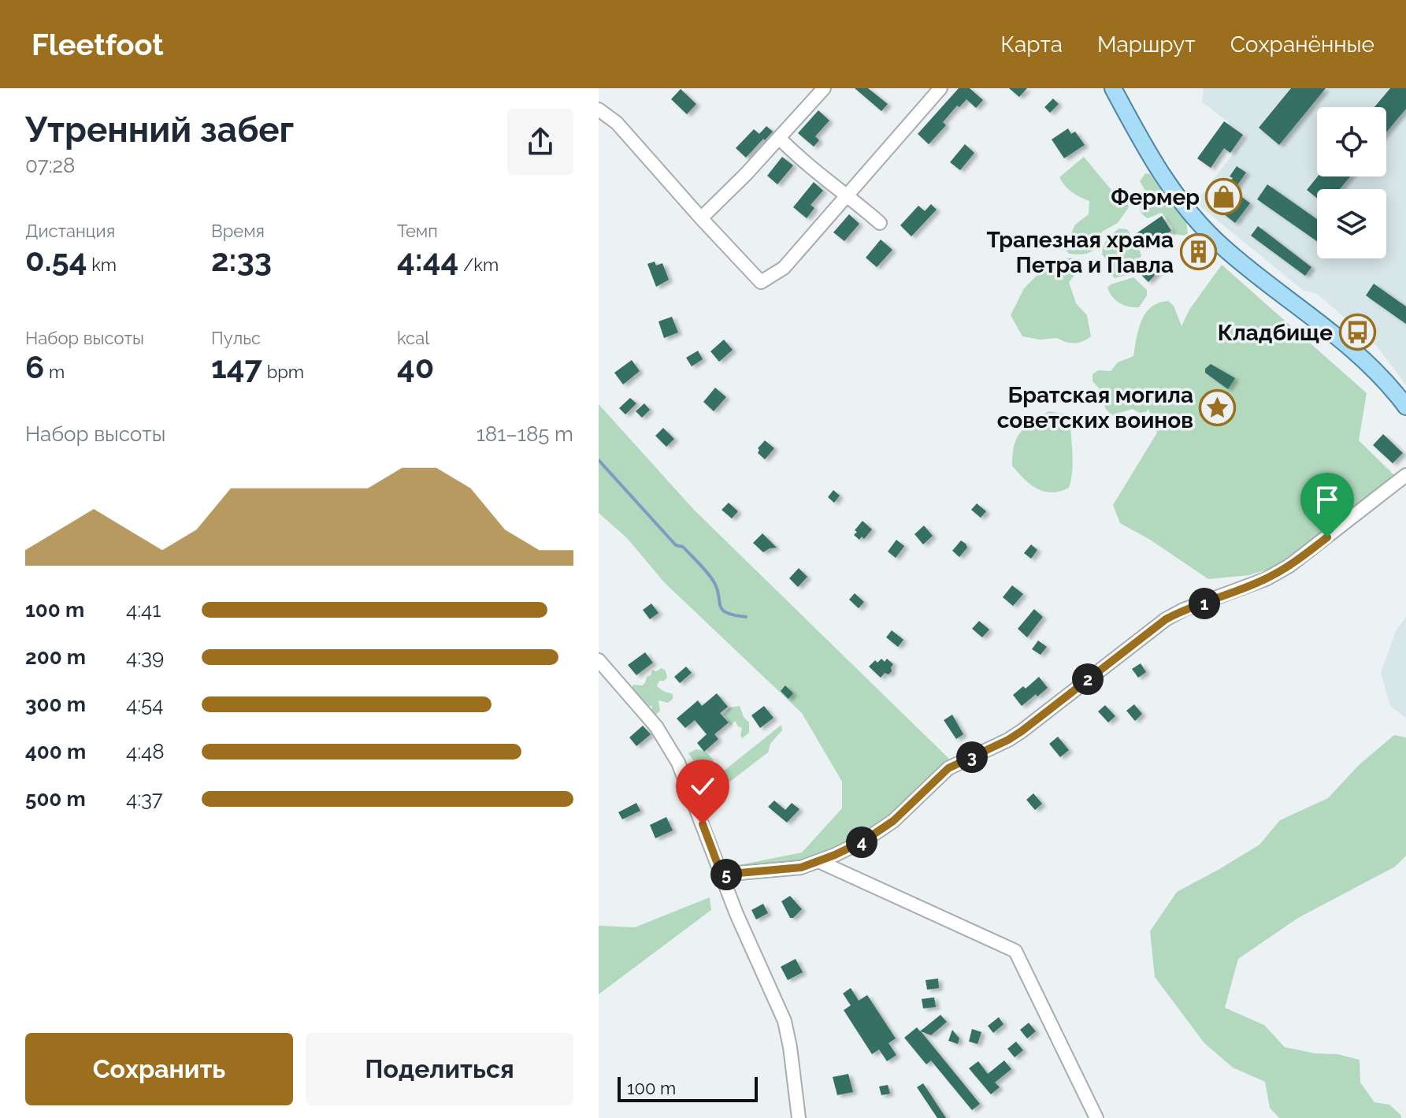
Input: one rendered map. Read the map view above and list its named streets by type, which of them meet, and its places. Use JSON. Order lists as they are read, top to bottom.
{
  "places": {
    "shop": ["Фермер"],
    "building": ["Трапезная храма Петра и Павла"],
    "bus stop": ["Кладбище"],
    "place": ["Братская могила советских воинов"]
  },
  "scale_bar": "100 m",
  "page": {
    "header": "Fleetfoot",
    "nav": ["Карта", "Маршрут", "Сохранённые"],
    "heading": ["Утренний забег", "07:28"],
    "stats": [
      ["Дистанция", "0.54 km"],
      ["Время", "2:33"],
      ["Темп", "4:44 /km"],
      ["Набор высоты", "6 m"],
      ["Пульс", "147 bpm"],
      ["kcal", "40"]
    ],
    "chart": ["Набор высоты", "181–185 m"],
    "list": [
      {
        "name": "100 m",
        "note": "4:41"
      },
      {
        "name": "200 m",
        "note": "4:39"
      },
      {
        "name": "300 m",
        "note": "4:54"
      },
      {
        "name": "400 m",
        "note": "4:48"
      },
      {
        "name": "500 m",
        "note": "4:37"
      }
    ],
    "pins": [
      "1",
      "2",
      "3",
      "4",
      "5"
    ],
    "buttons": ["Сохранить", "Поделиться"],
    "scale": "100 m"
  }
}
